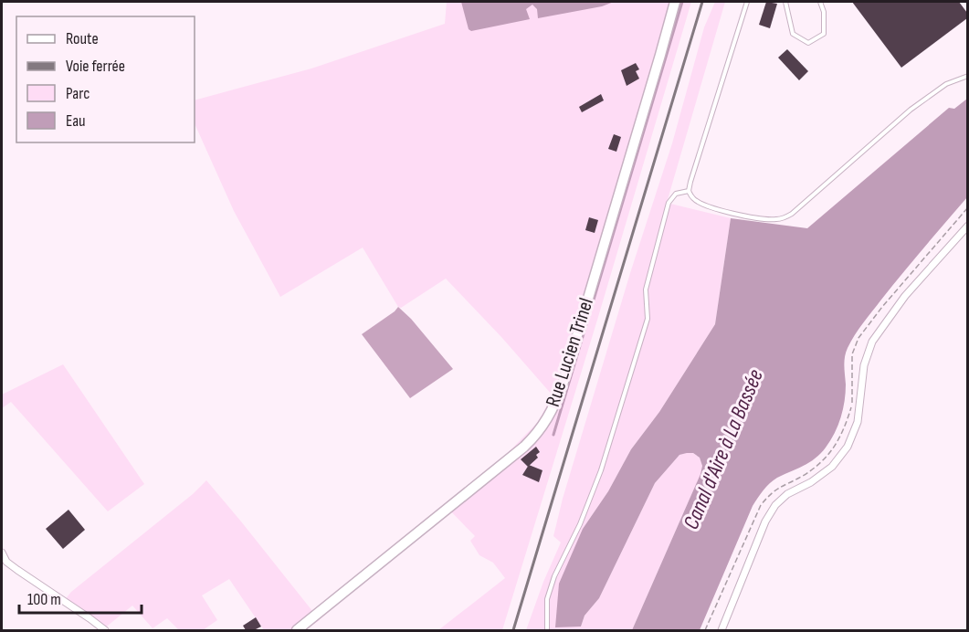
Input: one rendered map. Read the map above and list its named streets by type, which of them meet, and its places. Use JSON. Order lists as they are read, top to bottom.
{
  "streets": {
    "street": ["Rue Lucien Trinel"]
  },
  "water": ["Canal d'Aire à La Bassée"],
  "legend": [
    "Route",
    "Voie ferrée",
    "Parc",
    "Eau"
  ],
  "scale_bar": "100 m"
}
